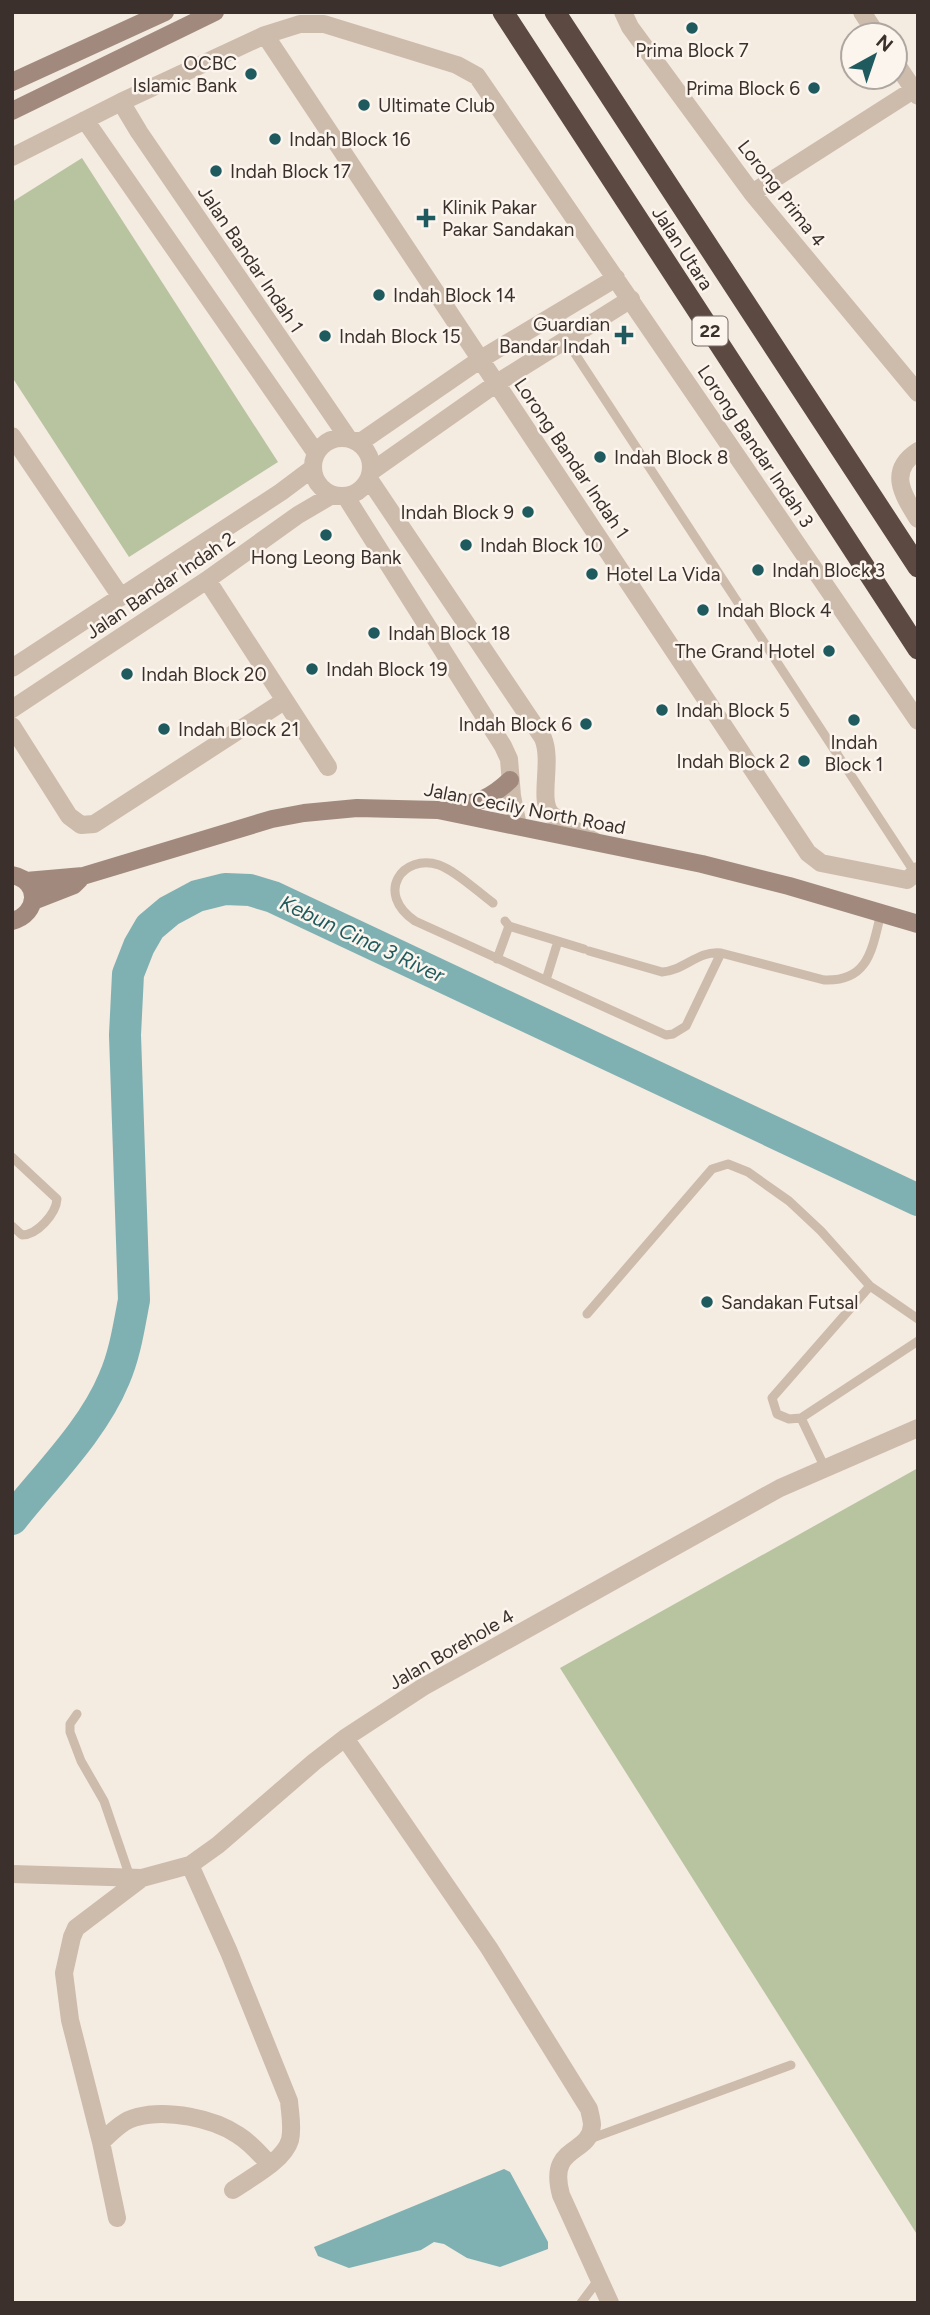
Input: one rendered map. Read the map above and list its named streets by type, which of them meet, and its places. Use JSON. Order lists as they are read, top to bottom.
{
  "streets": {
    "highway": ["Jalan Utara", "22"],
    "main road": ["Jalan Cecily North Road"],
    "street": [
      "Lorong Prima 4",
      "Jalan Bandar Indah 1",
      "Lorong Bandar Indah 3",
      "Lorong Bandar Indah 1",
      "Jalan Bandar Indah 2",
      "Jalan Borehole 4"
    ]
  },
  "crossings": [
    ["Jalan Bandar Indah 1", "Jalan Bandar Indah 2"],
    ["Lorong Bandar Indah 3", "Lorong Bandar Indah 1"]
  ],
  "water": ["Kebun Cina 3 River"],
  "places": {
    "other": [
      "Prima Block 7",
      "OCBC Islamic Bank",
      "Prima Block 6",
      "Ultimate Club",
      "Indah Block 16",
      "Indah Block 17",
      "Indah Block 14",
      "Indah Block 15",
      "Indah Block 8",
      "Indah Block 9",
      "Hong Leong Bank",
      "Indah Block 10",
      "Indah Block 3",
      "Hotel La Vida",
      "Indah Block 4",
      "Indah Block 18",
      "The Grand Hotel",
      "Indah Block 19",
      "Indah Block 20",
      "Indah Block 5",
      "Indah Block 1",
      "Indah Block 6",
      "Indah Block 21",
      "Indah Block 2",
      "Sandakan Futsal"
    ],
    "health": ["Klinik Pakar Pakar Sandakan", "Guardian Bandar Indah"]
  },
  "north": "top right"
}
